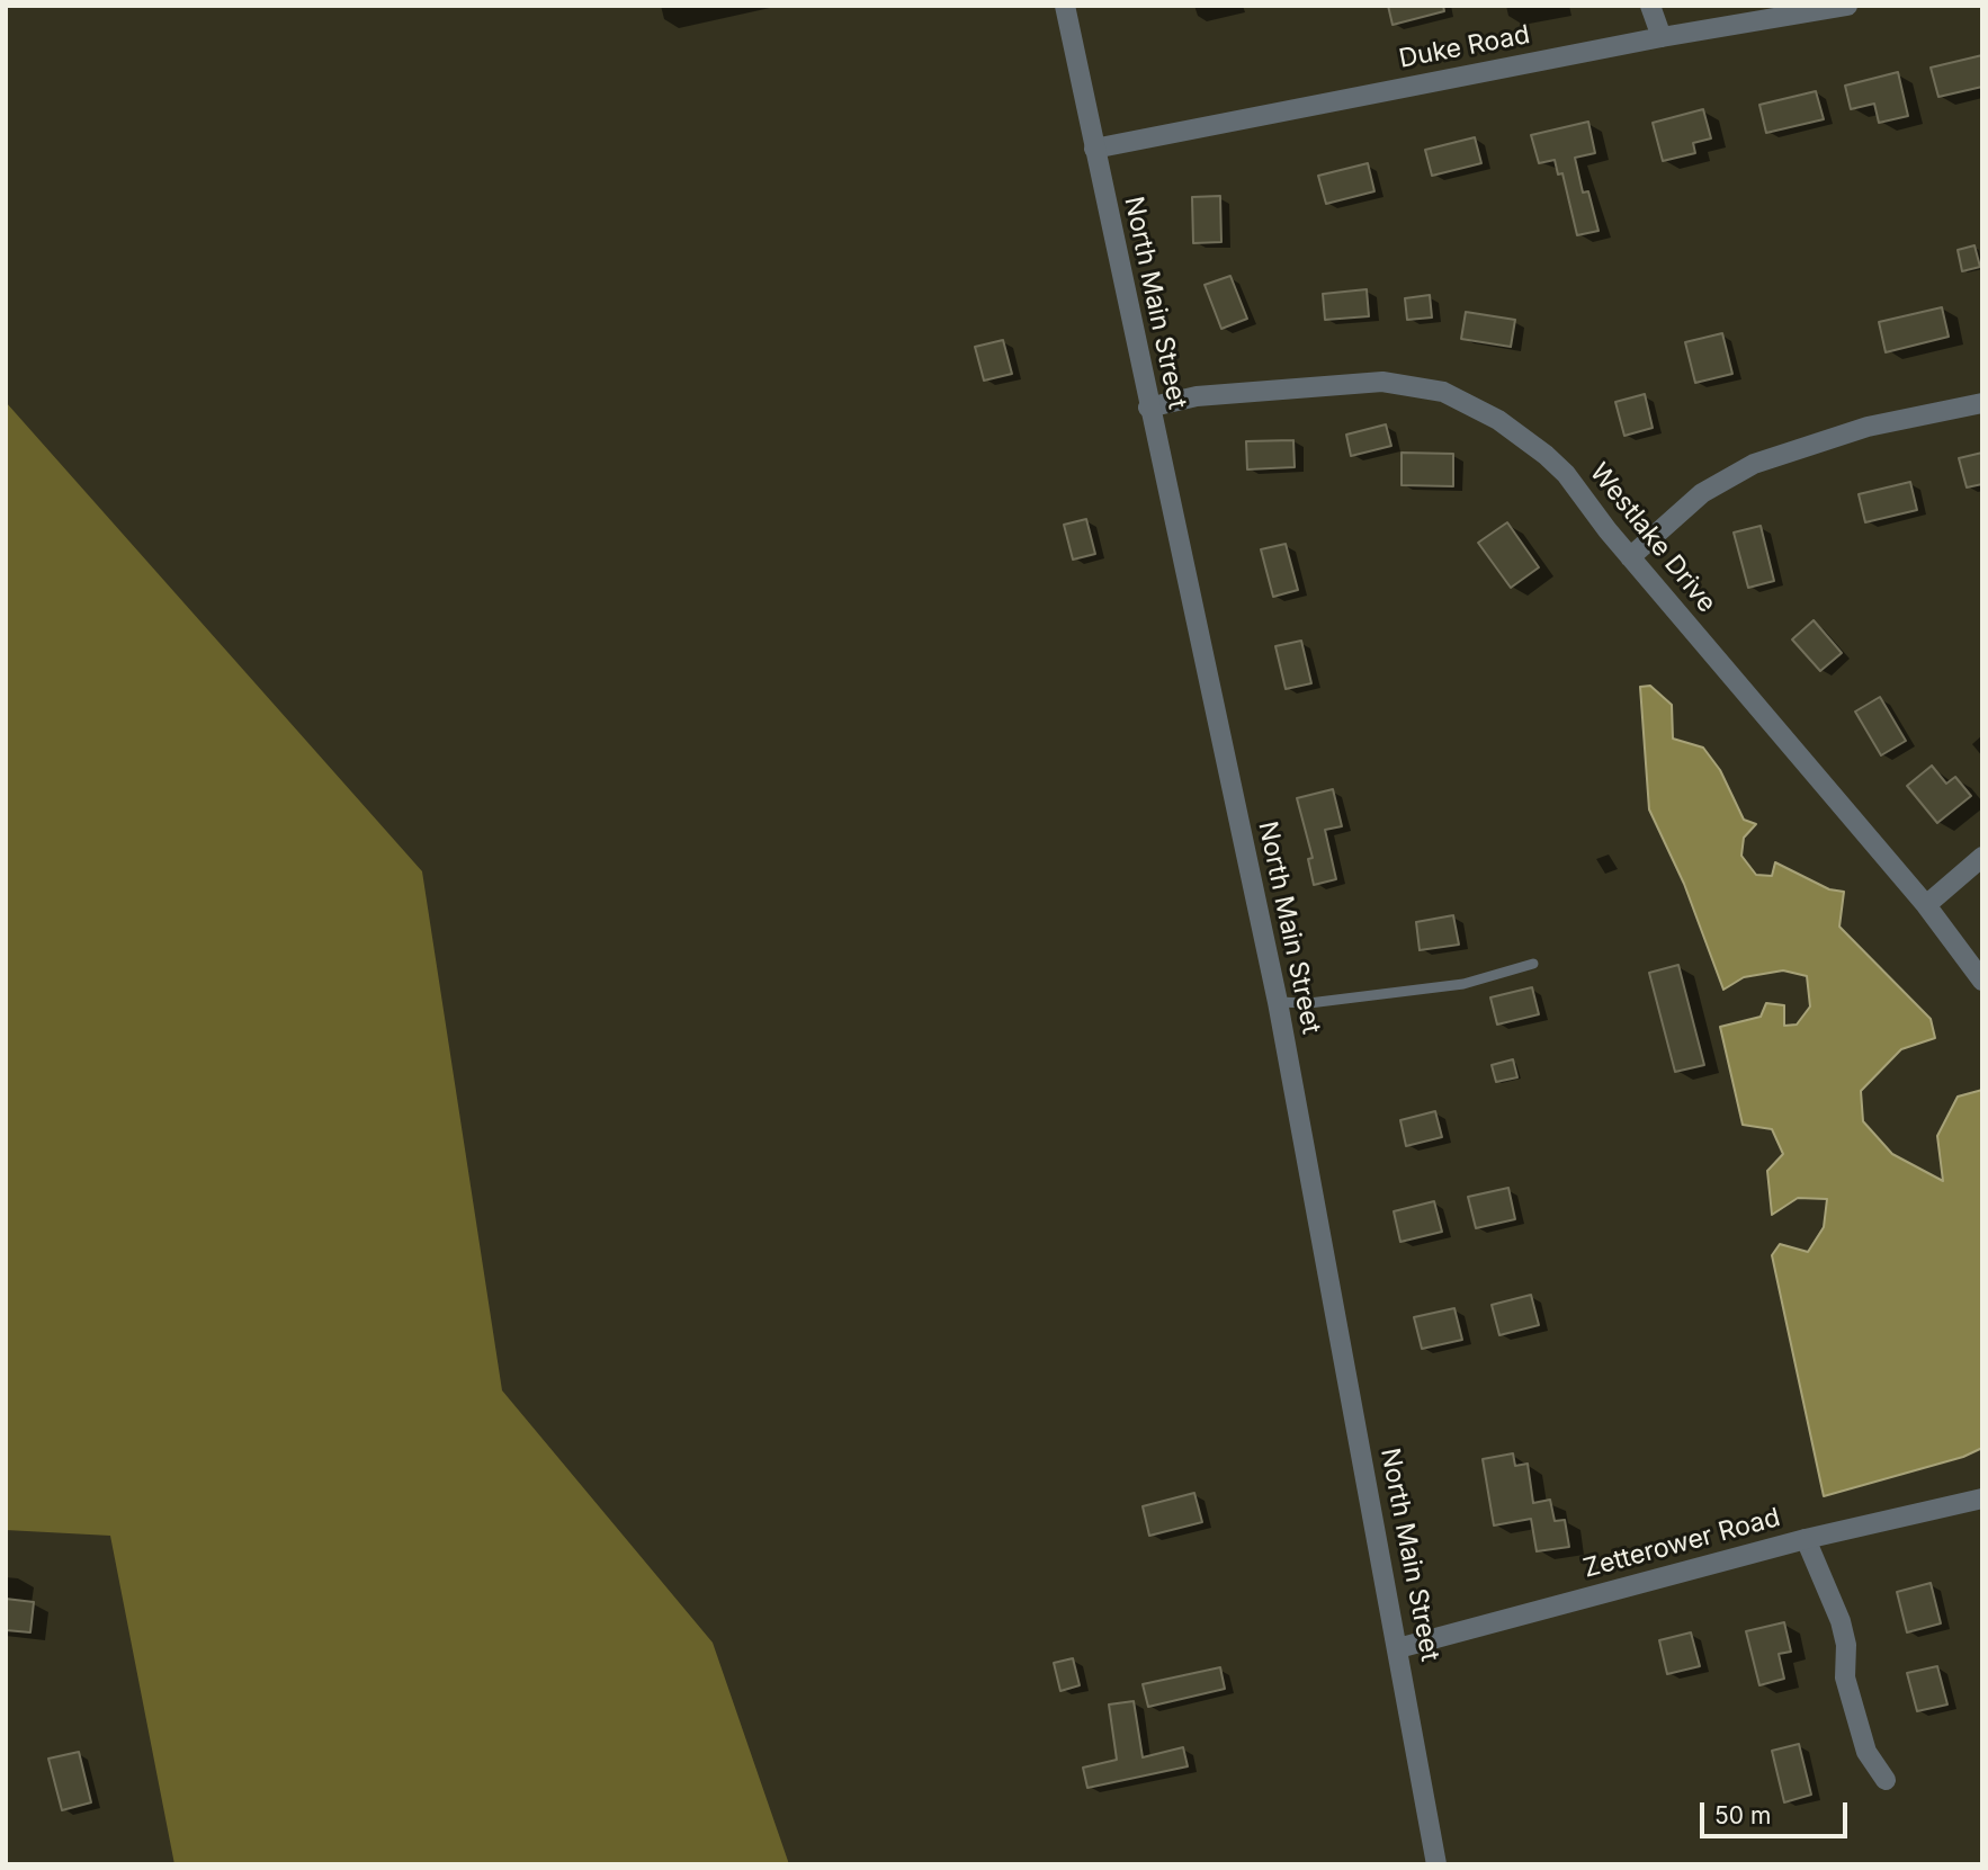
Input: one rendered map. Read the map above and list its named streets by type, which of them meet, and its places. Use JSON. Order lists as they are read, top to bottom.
{
  "streets": {
    "street": [
      "Duke Road",
      "North Main Street",
      "Westlake Drive",
      "Zetterower Road"
    ]
  },
  "crossings": [
    ["Duke Road", "North Main Street"],
    ["North Main Street", "Westlake Drive"],
    ["North Main Street", "Zetterower Road"]
  ],
  "scale_bar": "50 m"
}
